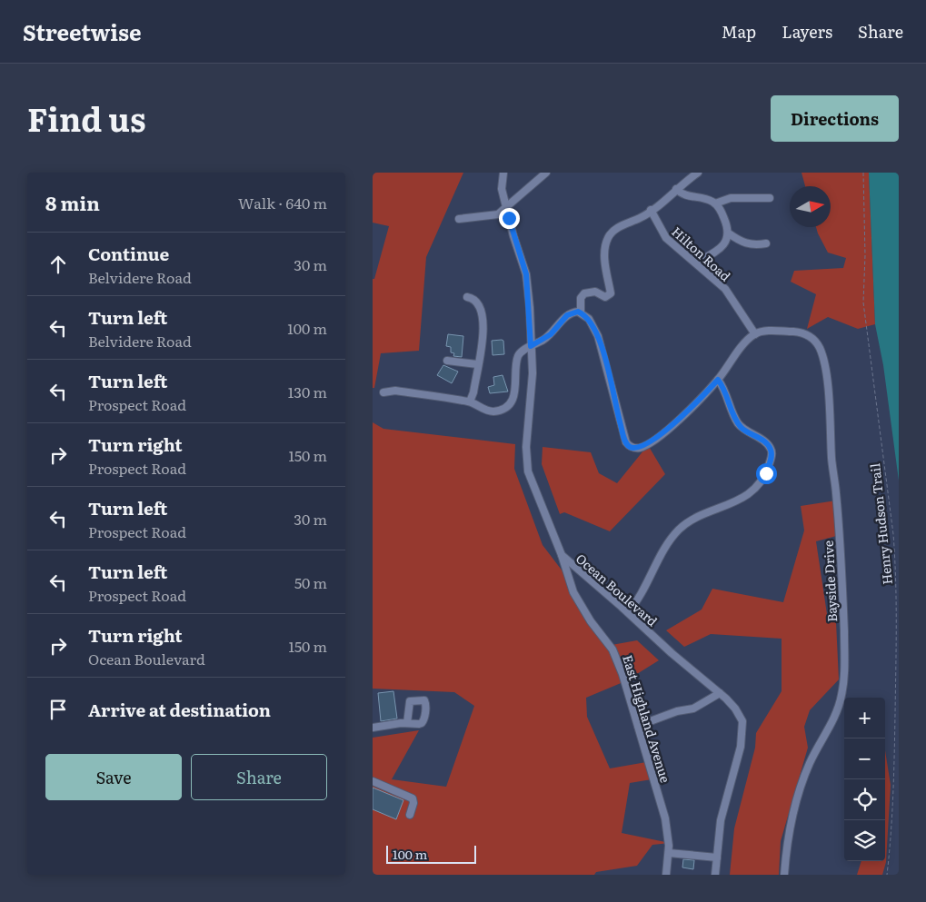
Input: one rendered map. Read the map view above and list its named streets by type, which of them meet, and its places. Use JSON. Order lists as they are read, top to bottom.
{
  "streets": {
    "street": [
      "Hilton Road",
      "Bayside Drive",
      "Ocean Boulevard",
      "East Highland Avenue"
    ],
    "path": ["Henry Hudson Trail"]
  },
  "crossings": [
    ["Hilton Road", "Bayside Drive"],
    ["Ocean Boulevard", "East Highland Avenue"]
  ],
  "scale_bar": "100 m",
  "north": "right",
  "page": {
    "header": "Streetwise",
    "nav": ["Map", "Layers", "Share"],
    "title": "Find us",
    "buttons": [
      "Directions",
      ["Save", "Share"]
    ],
    "heading": ["8 min", "Walk · 640 m"],
    "list": [
      ["Continue", "Belvidere Road", "30 m"],
      ["Turn left", "Belvidere Road", "100 m"],
      ["Turn left", "Prospect Road", "130 m"],
      ["Turn right", "Prospect Road", "150 m"],
      ["Turn left", "Prospect Road", "30 m"],
      ["Turn left", "Prospect Road", "50 m"],
      ["Turn right", "Ocean Boulevard", "150 m"],
      "Arrive at destination"
    ],
    "map_buttons": ["+", "−"],
    "scale": "100 m"
  }
}
